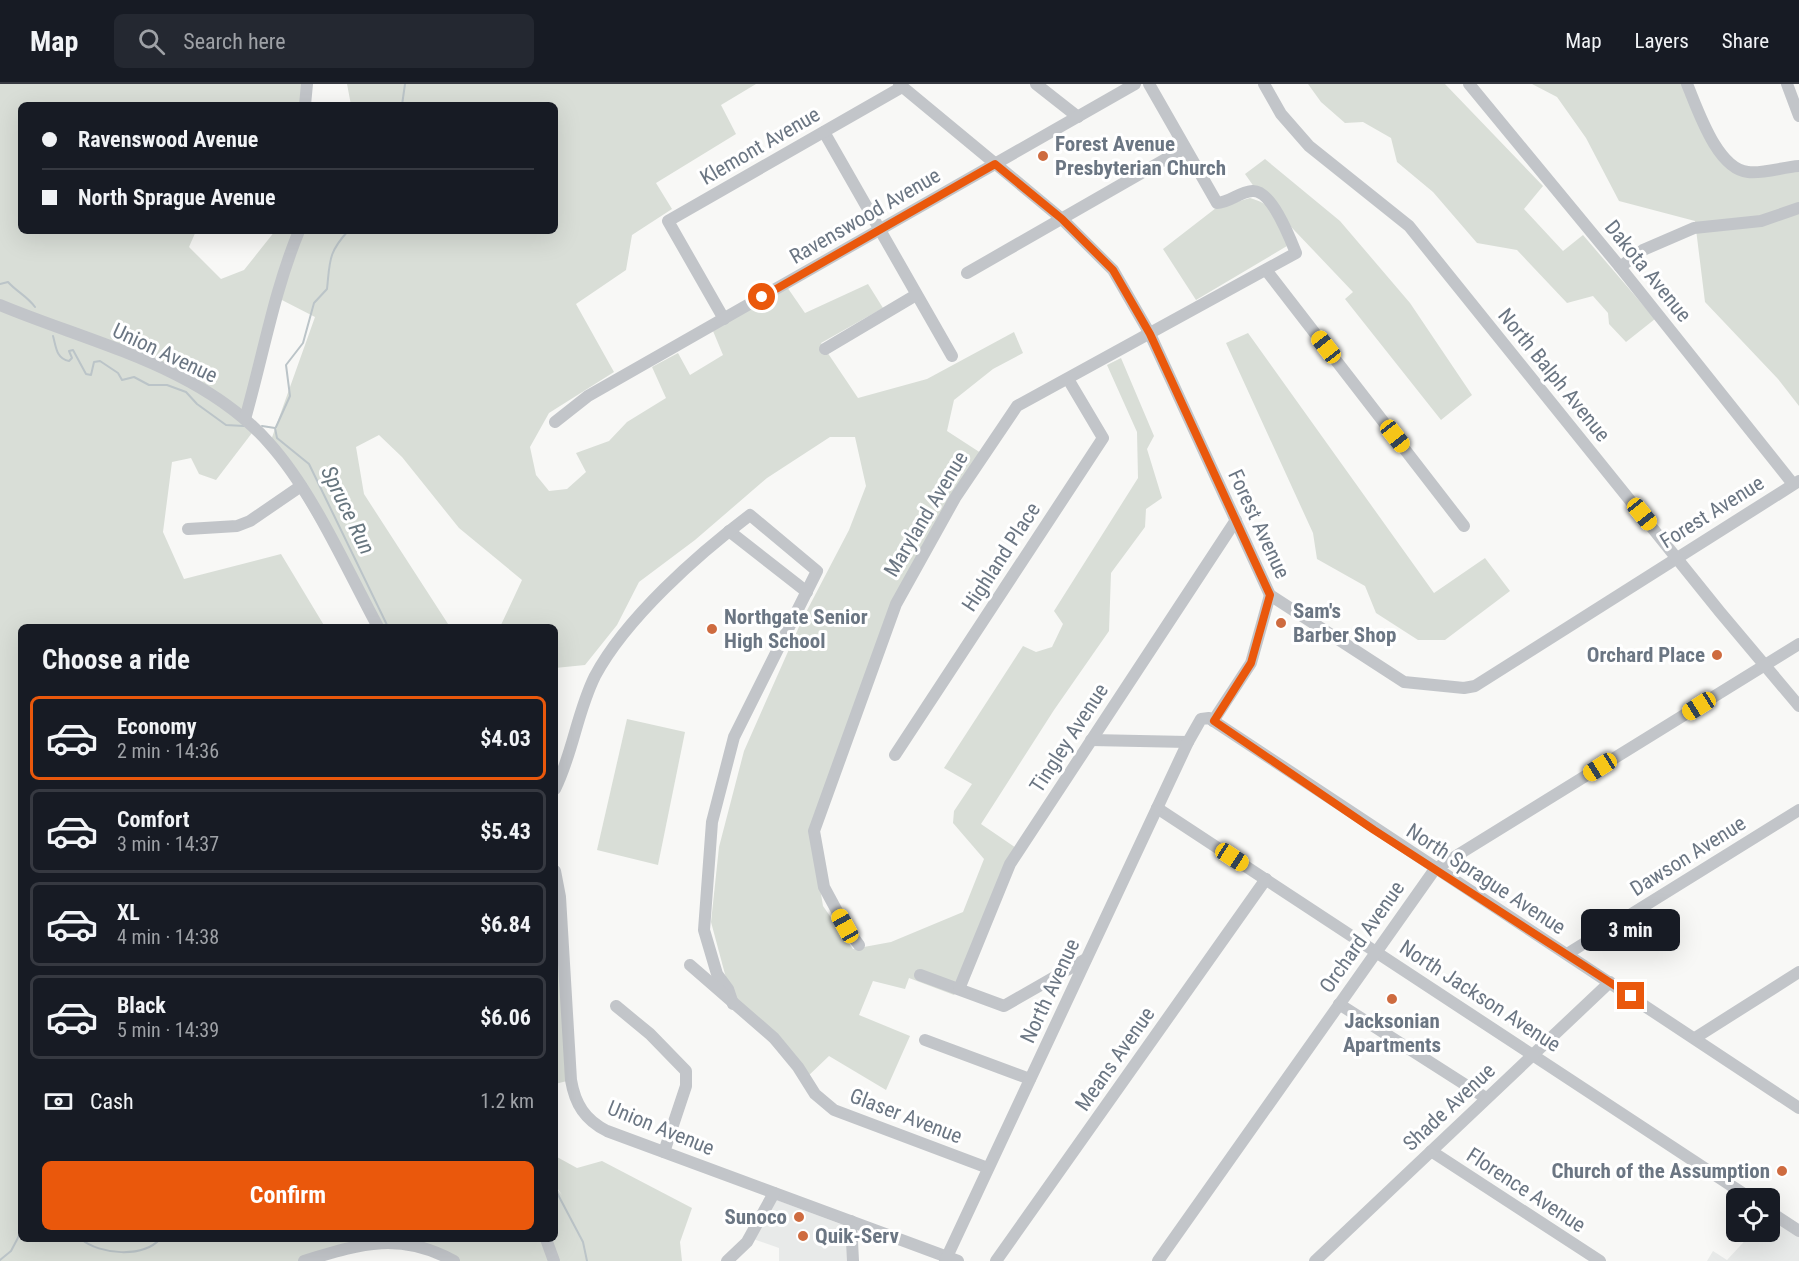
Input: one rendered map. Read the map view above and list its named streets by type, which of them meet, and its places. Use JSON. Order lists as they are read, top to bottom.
{
  "streets": {
    "street": [
      "Klemont Avenue",
      "Ravenswood Avenue",
      "Dakota Avenue",
      "Union Avenue",
      "North Balph Avenue",
      "Forest Avenue",
      "Maryland Avenue",
      "Highland Place",
      "Tingley Avenue",
      "Dawson Avenue",
      "North Sprague Avenue",
      "Orchard Avenue",
      "North Avenue",
      "North Jackson Avenue",
      "Means Avenue",
      "Shade Avenue",
      "Glaser Avenue",
      "Florence Avenue"
    ]
  },
  "crossings": [
    ["Klemont Avenue", "Ravenswood Avenue"],
    ["Klemont Avenue", "Forest Avenue"],
    ["Ravenswood Avenue", "Forest Avenue"],
    ["Dakota Avenue", "Forest Avenue"],
    ["Union Avenue", "North Avenue"],
    ["North Balph Avenue", "Forest Avenue"],
    ["North Balph Avenue", "Orchard Avenue"],
    ["Forest Avenue", "Maryland Avenue"],
    ["Forest Avenue", "Tingley Avenue"],
    ["Maryland Avenue", "Highland Place"],
    ["Dawson Avenue", "North Sprague Avenue"],
    ["North Sprague Avenue", "Orchard Avenue"],
    ["North Sprague Avenue", "North Avenue"],
    ["North Sprague Avenue", "Shade Avenue"],
    ["Orchard Avenue", "North Jackson Avenue"],
    ["North Avenue", "North Jackson Avenue"],
    ["North Avenue", "Glaser Avenue"],
    ["North Jackson Avenue", "Means Avenue"],
    ["North Jackson Avenue", "Shade Avenue"],
    ["Shade Avenue", "Florence Avenue"]
  ],
  "water": ["Spruce Run"],
  "places": [
    "Forest Avenue Presbyterian Church",
    "Sam's Barber Shop",
    "Northgate Senior High School",
    "Orchard Place",
    "Jacksonian Apartments",
    "Church of the Assumption",
    "Sunoco",
    "Quik-Serv"
  ],
  "page": {
    "header": "Map",
    "search": "Search here",
    "nav": ["Map", "Layers", "Share"],
    "banner": ["Ravenswood Avenue", "North Sprague Avenue"],
    "heading": "Choose a ride",
    "list": [
      {
        "name": "Economy",
        "note": "2 min · 14:36",
        "value": "$4.03"
      },
      {
        "name": "Comfort",
        "note": "3 min · 14:37",
        "value": "$5.43"
      },
      {
        "name": "XL",
        "note": "4 min · 14:38",
        "value": "$6.84"
      },
      {
        "name": "Black",
        "note": "5 min · 14:39",
        "value": "$6.06"
      }
    ],
    "bubble": "3 min",
    "pay": ["Cash", "1.2 km"],
    "buttons": "Confirm"
  }
}
